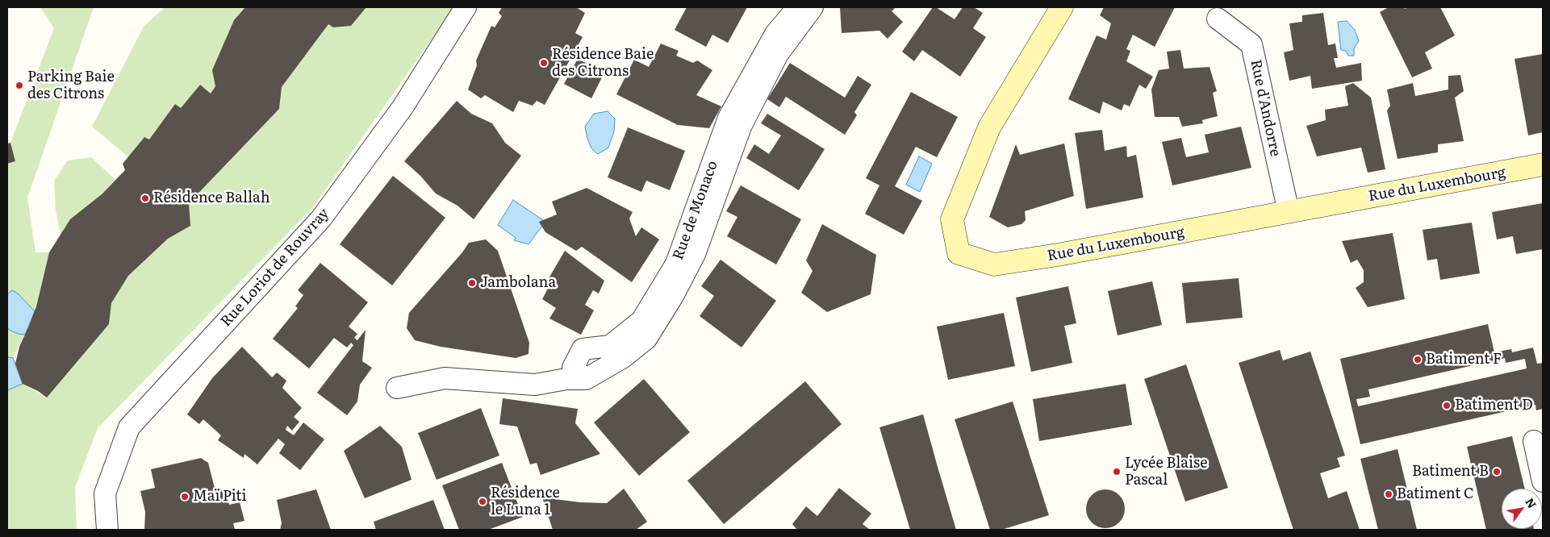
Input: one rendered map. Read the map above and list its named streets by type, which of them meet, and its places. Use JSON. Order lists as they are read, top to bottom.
{
  "streets": {
    "street": [
      "Rue d'Andorre",
      "Rue du Luxembourg",
      "Rue de Monaco",
      "Rue Loriot de Rouvray"
    ]
  },
  "crossings": [
    ["Rue d'Andorre", "Rue du Luxembourg"]
  ],
  "places": [
    "Résidence Baie des Citrons",
    "Parking Baie des Citrons",
    "Résidence Ballah",
    "Jambolana",
    "Batiment F",
    "Batiment D",
    "Lycée Blaise Pascal",
    "Batiment B",
    "Batiment C",
    "Maï Piti",
    "Résidence le Luna 1"
  ],
  "north": "top right"
}
